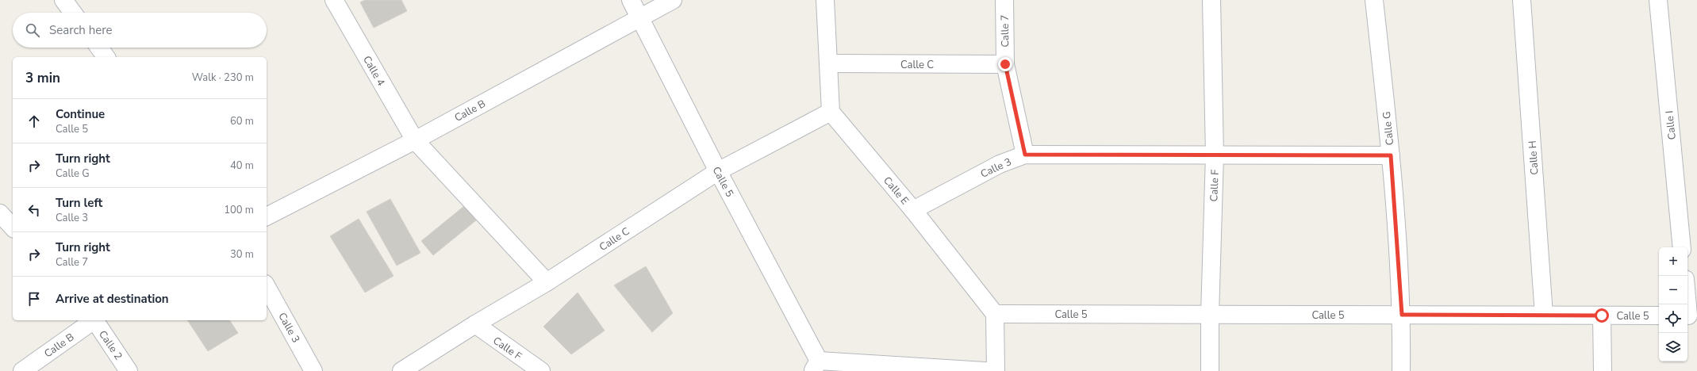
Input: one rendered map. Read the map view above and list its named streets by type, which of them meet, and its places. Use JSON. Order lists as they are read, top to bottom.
{
  "streets": {
    "street": [
      "Calle 7",
      "Calle C",
      "Calle 4",
      "Calle B",
      "Calle I",
      "Calle G",
      "Calle H",
      "Calle 3",
      "Calle 5",
      "Calle F",
      "Calle E",
      "Calle 2"
    ]
  },
  "crossings": [
    ["Calle 7", "Calle C"],
    ["Calle 7", "Calle 3"],
    ["Calle C", "Calle 4"],
    ["Calle C", "Calle 5"],
    ["Calle C", "Calle F"],
    ["Calle C", "Calle E"],
    ["Calle 4", "Calle B"],
    ["Calle B", "Calle 5"],
    ["Calle G", "Calle 3"],
    ["Calle G", "Calle 5"],
    ["Calle H", "Calle 5"],
    ["Calle 3", "Calle F"],
    ["Calle 3", "Calle E"],
    ["Calle 5", "Calle F"],
    ["Calle 5", "Calle E"]
  ],
  "page": {
    "search": "Search here",
    "heading": ["3 min", "Walk · 230 m"],
    "list": [
      ["Continue", "Calle 5", "60 m"],
      ["Turn right", "Calle G", "40 m"],
      ["Turn left", "Calle 3", "100 m"],
      ["Turn right", "Calle 7", "30 m"],
      "Arrive at destination"
    ],
    "map_buttons": ["+", "−"]
  }
}
